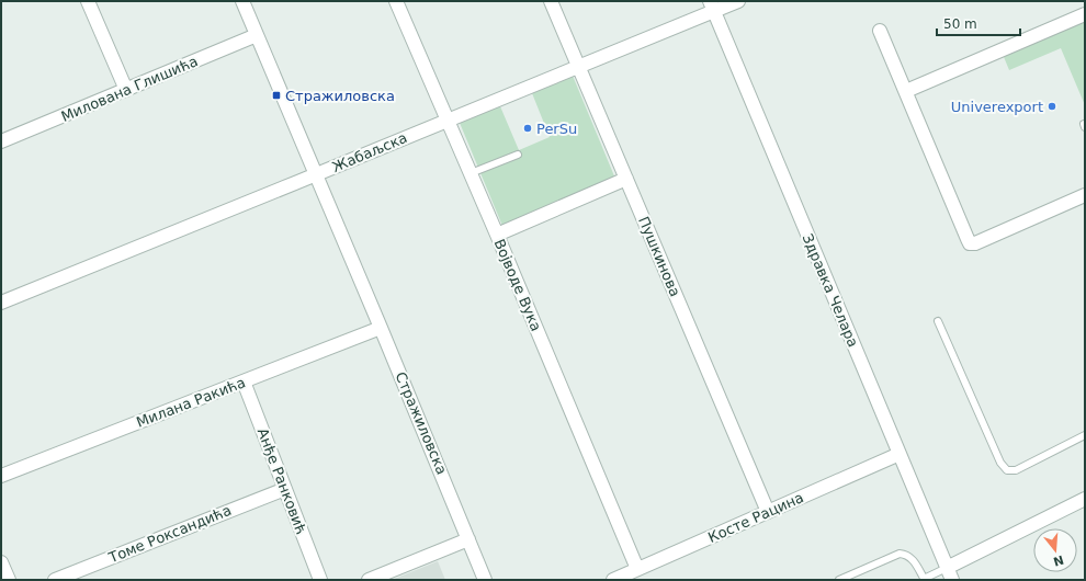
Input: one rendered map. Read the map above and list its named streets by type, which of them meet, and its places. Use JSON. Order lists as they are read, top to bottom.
{
  "streets": {
    "street": [
      "Милована Глишића",
      "Жабаљска",
      "Пушкинова",
      "Војводе Вука",
      "Здравка Челара",
      "Милана Ракића",
      "Стражиловска",
      "Анђе Ранковић",
      "Косте Рацина",
      "Томе Роксандића"
    ]
  },
  "crossings": [
    ["Милована Глишића", "Стражиловска"],
    ["Жабаљска", "Пушкинова"],
    ["Жабаљска", "Војводе Вука"],
    ["Жабаљска", "Здравка Челара"],
    ["Жабаљска", "Стражиловска"],
    ["Пушкинова", "Косте Рацина"],
    ["Војводе Вука", "Косте Рацина"],
    ["Здравка Челара", "Косте Рацина"],
    ["Милана Ракића", "Стражиловска"],
    ["Милана Ракића", "Анђе Ранковић"],
    ["Анђе Ранковић", "Томе Роксандића"]
  ],
  "places": {
    "transit": ["Стражиловска"],
    "other": ["Univerexport", "PerSu"]
  },
  "scale_bar": "50 m",
  "north": "bottom"
}
